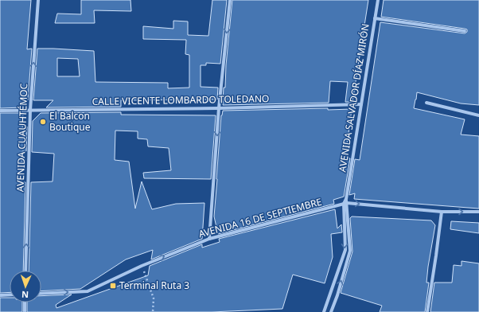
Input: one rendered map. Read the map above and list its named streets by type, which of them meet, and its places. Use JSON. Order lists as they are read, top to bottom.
{
  "streets": {
    "street": [
      "AVENIDA SALVADOR DÍAZ MIRÓN",
      "CALLE VICENTE LOMBARDO TOLEDANO",
      "AVENIDA CUAUHTÉMOC",
      "AVENIDA 16 DE SEPTIEMBRE"
    ]
  },
  "crossings": [
    ["AVENIDA SALVADOR DÍAZ MIRÓN", "CALLE VICENTE LOMBARDO TOLEDANO"],
    ["AVENIDA SALVADOR DÍAZ MIRÓN", "AVENIDA 16 DE SEPTIEMBRE"],
    ["CALLE VICENTE LOMBARDO TOLEDANO", "AVENIDA CUAUHTÉMOC"]
  ],
  "one_way": ["AVENIDA CUAUHTÉMOC", "AVENIDA 16 DE SEPTIEMBRE"],
  "places": {
    "other": ["El Balcon Boutique"],
    "transit": ["Terminal Ruta 3"]
  },
  "north": "bottom"
}
